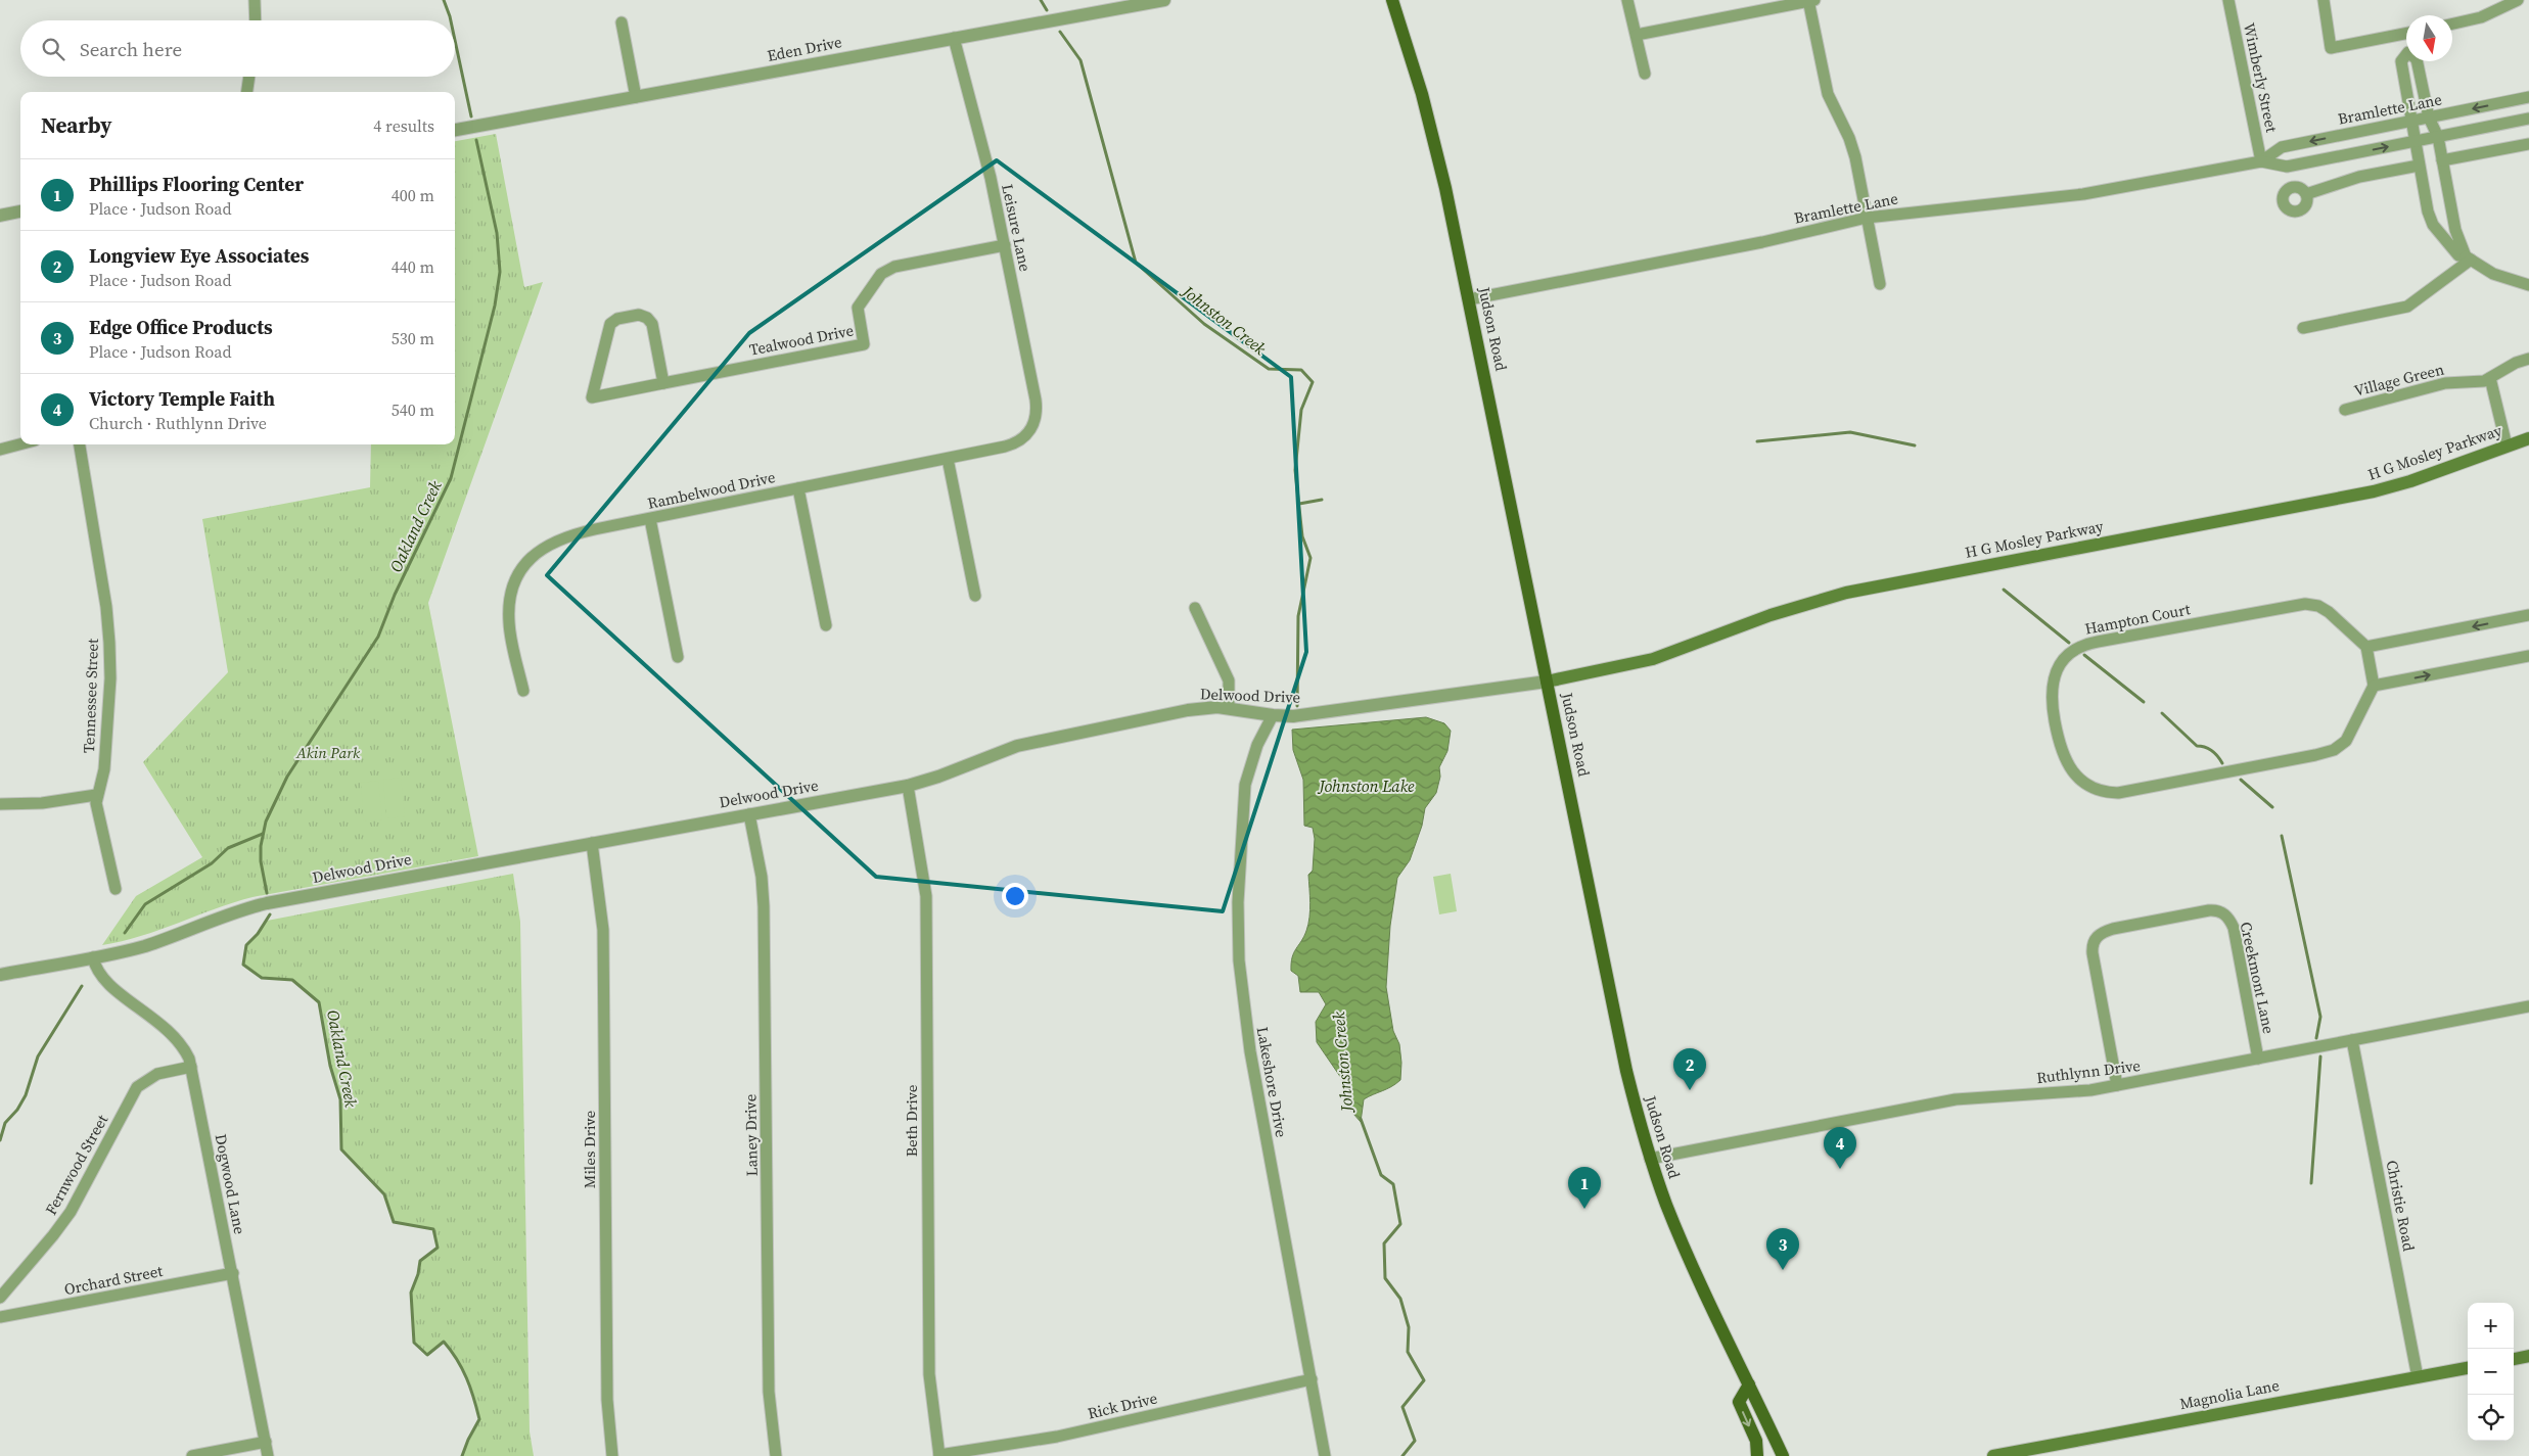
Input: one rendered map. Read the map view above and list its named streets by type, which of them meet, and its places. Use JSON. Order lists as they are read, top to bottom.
{
  "streets": {
    "main road": ["Judson Road", "H G Mosley Parkway", "Magnolia Lane"],
    "street": [
      "Eden Drive",
      "Wimberly Street",
      "Bramlette Lane",
      "Leisure Lane",
      "Tealwood Drive",
      "Village Green",
      "Rambelwood Drive",
      "Hampton Court",
      "Tennessee Street",
      "Delwood Drive",
      "Creekmont Lane",
      "Ruthlynn Drive",
      "Lakeshore Drive",
      "Beth Drive",
      "Laney Drive",
      "Miles Drive",
      "Fernwood Street",
      "Dogwood Lane",
      "Christie Road",
      "Orchard Street",
      "Rick Drive"
    ]
  },
  "crossings": [
    ["Eden Drive", "Leisure Lane"],
    ["Wimberly Street", "Bramlette Lane"],
    ["Bramlette Lane", "Judson Road"],
    ["Leisure Lane", "Tealwood Drive"],
    ["Leisure Lane", "Rambelwood Drive"],
    ["Judson Road", "H G Mosley Parkway"],
    ["Judson Road", "Delwood Drive"],
    ["Judson Road", "Ruthlynn Drive"],
    ["H G Mosley Parkway", "Delwood Drive"],
    ["Delwood Drive", "Lakeshore Drive"],
    ["Delwood Drive", "Beth Drive"],
    ["Delwood Drive", "Laney Drive"],
    ["Delwood Drive", "Miles Drive"],
    ["Delwood Drive", "Dogwood Lane"],
    ["Creekmont Lane", "Ruthlynn Drive"],
    ["Ruthlynn Drive", "Christie Road"],
    ["Lakeshore Drive", "Rick Drive"],
    ["Beth Drive", "Rick Drive"],
    ["Fernwood Street", "Dogwood Lane"],
    ["Dogwood Lane", "Orchard Street"],
    ["Christie Road", "Magnolia Lane"]
  ],
  "water": ["Johnston Creek", "Oakland Creek", "Johnston Lake"],
  "parks": ["Akin Park"],
  "north": "bottom",
  "page": {
    "search": "Search here",
    "heading": ["Nearby", "4 results"],
    "list": [
      {
        "mark": "1",
        "name": "Phillips Flooring Center",
        "note": "Place · Judson Road",
        "value": "400 m"
      },
      {
        "mark": "2",
        "name": "Longview Eye Associates",
        "note": "Place · Judson Road",
        "value": "440 m"
      },
      {
        "mark": "3",
        "name": "Edge Office Products",
        "note": "Place · Judson Road",
        "value": "530 m"
      },
      {
        "mark": "4",
        "name": "Victory Temple Faith",
        "note": "Church · Ruthlynn Drive",
        "value": "540 m"
      }
    ],
    "pins": [
      "2",
      "4",
      "1",
      "3"
    ],
    "map_buttons": ["+", "−"]
  }
}
